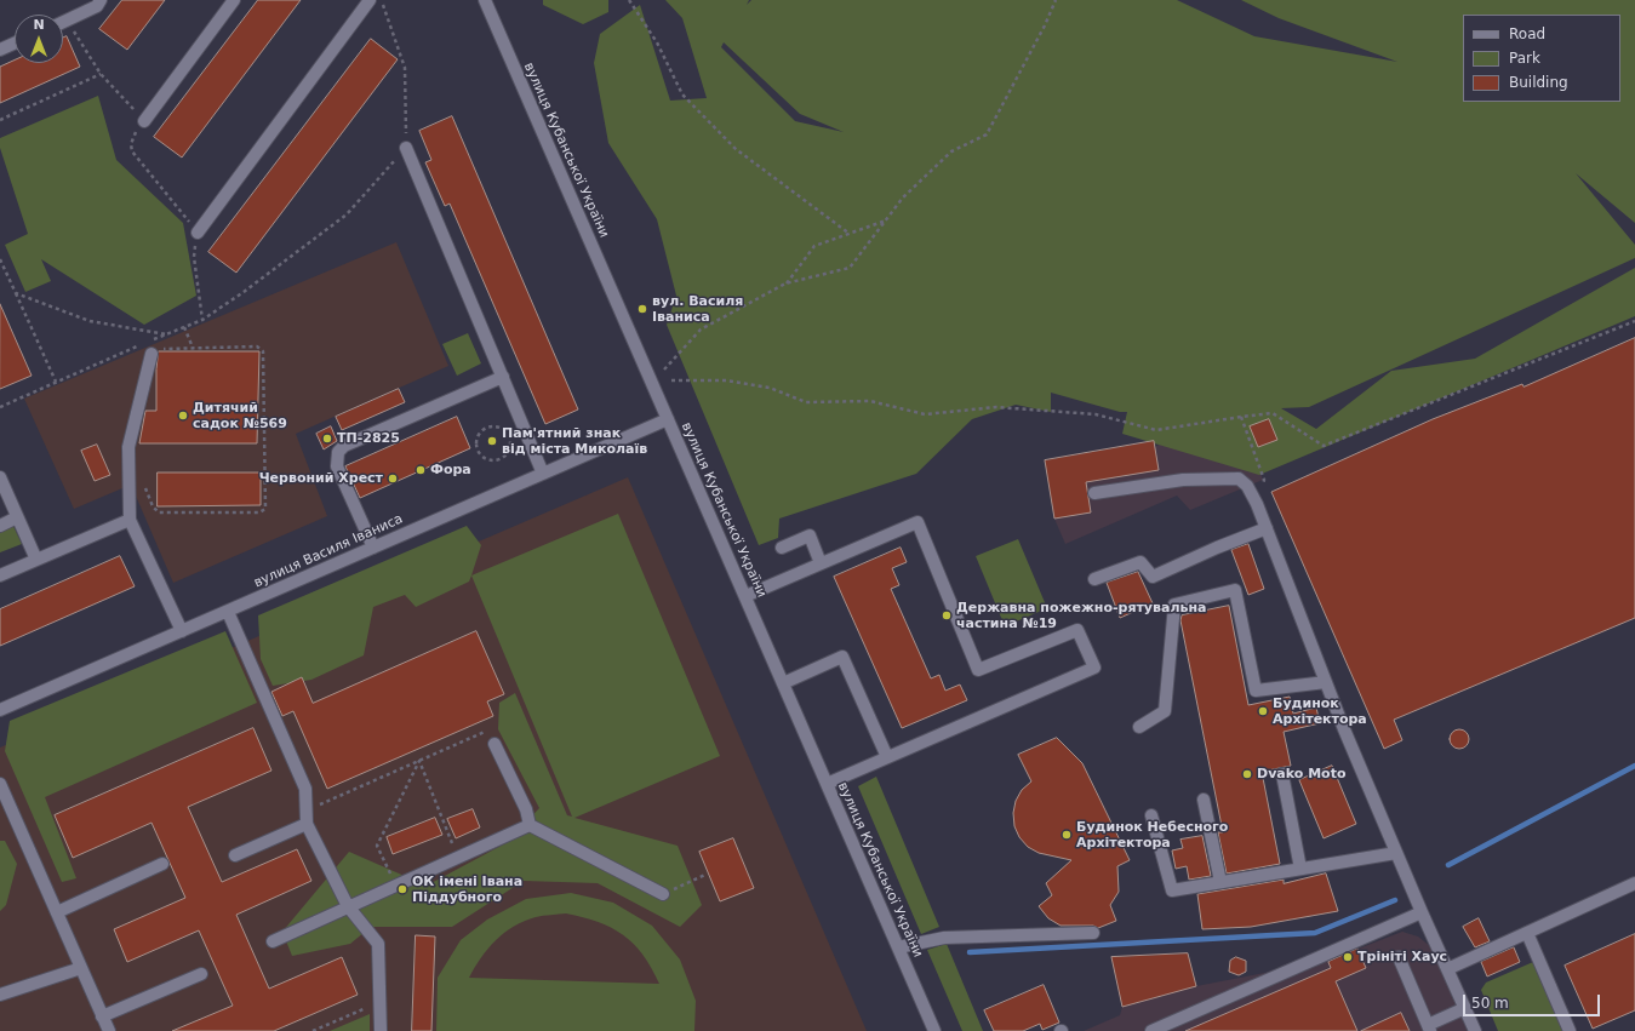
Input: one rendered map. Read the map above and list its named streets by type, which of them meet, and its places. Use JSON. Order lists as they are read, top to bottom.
{
  "streets": {
    "street": ["вулиця Кубанської України", "вулиця Василя Іваниса"]
  },
  "crossings": [
    ["вулиця Кубанської України", "вулиця Василя Іваниса"]
  ],
  "places": [
    "вул. Василя Іваниса",
    "Дитячий садок №569",
    "ТП-2825",
    "Пам'ятний знак від міста Миколаїв",
    "Фора",
    "Червоний Хрест",
    "Державна пожежно-рятувальна частина №19",
    "Будинок Архітектора",
    "Dvako Moto",
    "Будинок Небесного Архітектора",
    "ОК імені Івана Піддубного",
    "Трініті Хаус"
  ],
  "legend": ["Road", "Park", "Building"],
  "scale_bar": "50 m",
  "north": "top"
}
